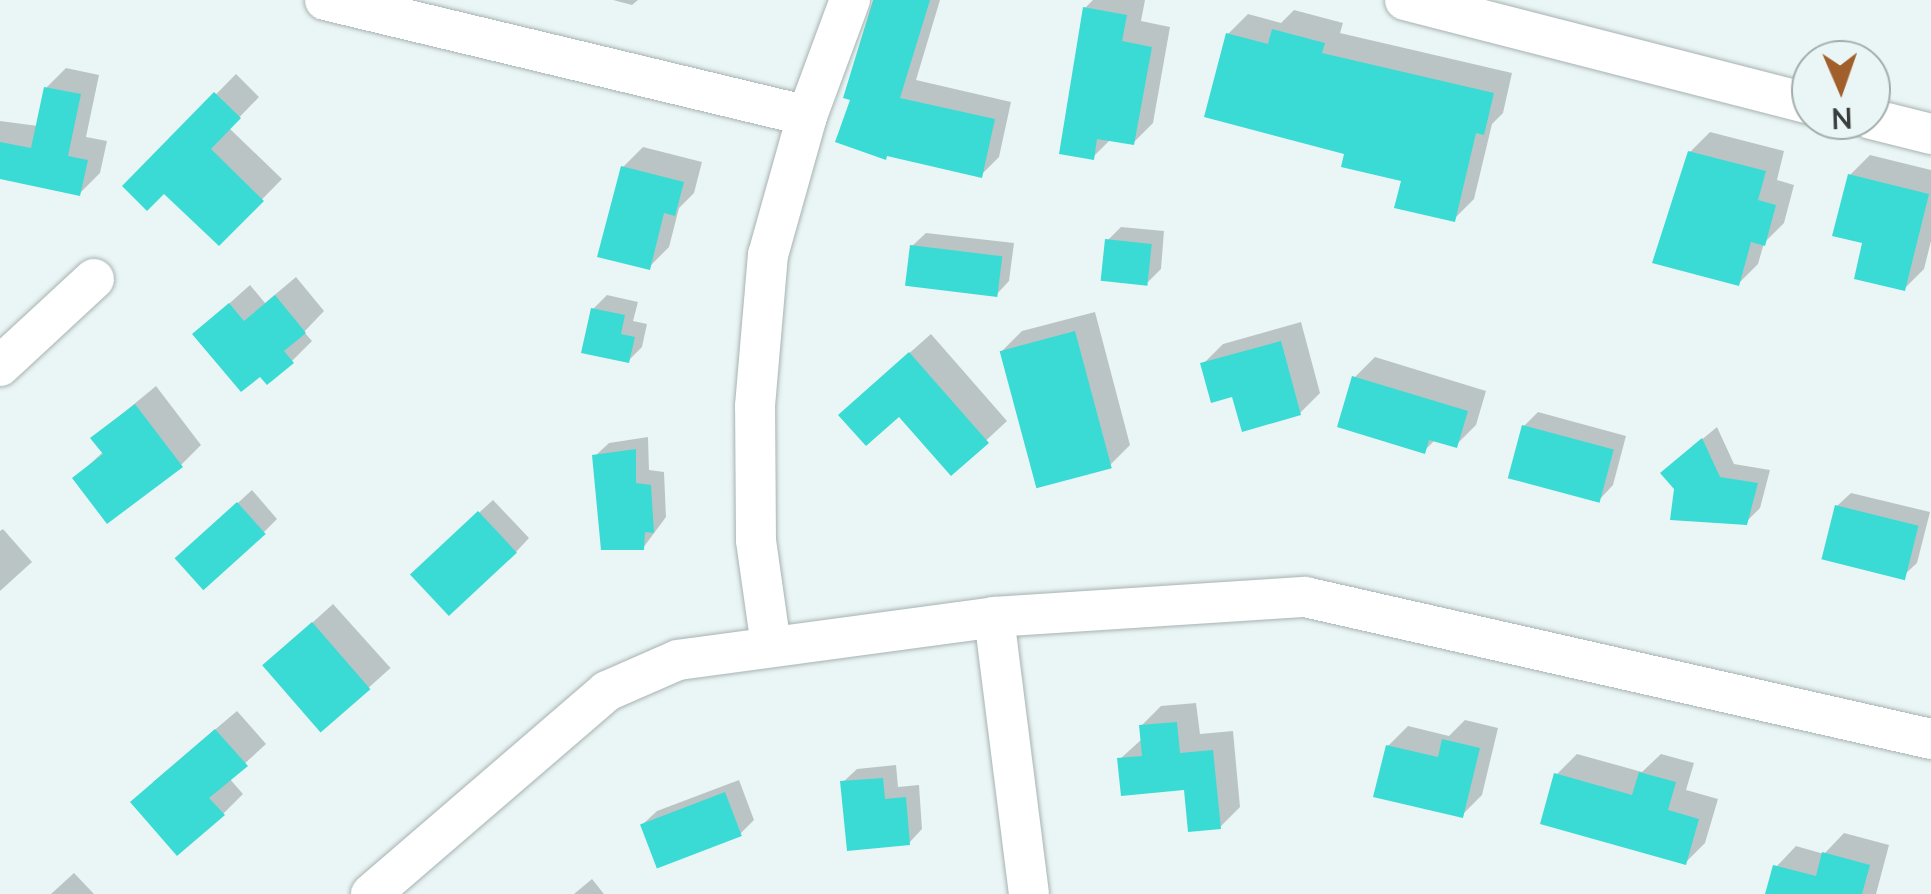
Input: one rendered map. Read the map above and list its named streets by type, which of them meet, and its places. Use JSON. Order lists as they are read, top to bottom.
{
  "north": "bottom"
}
